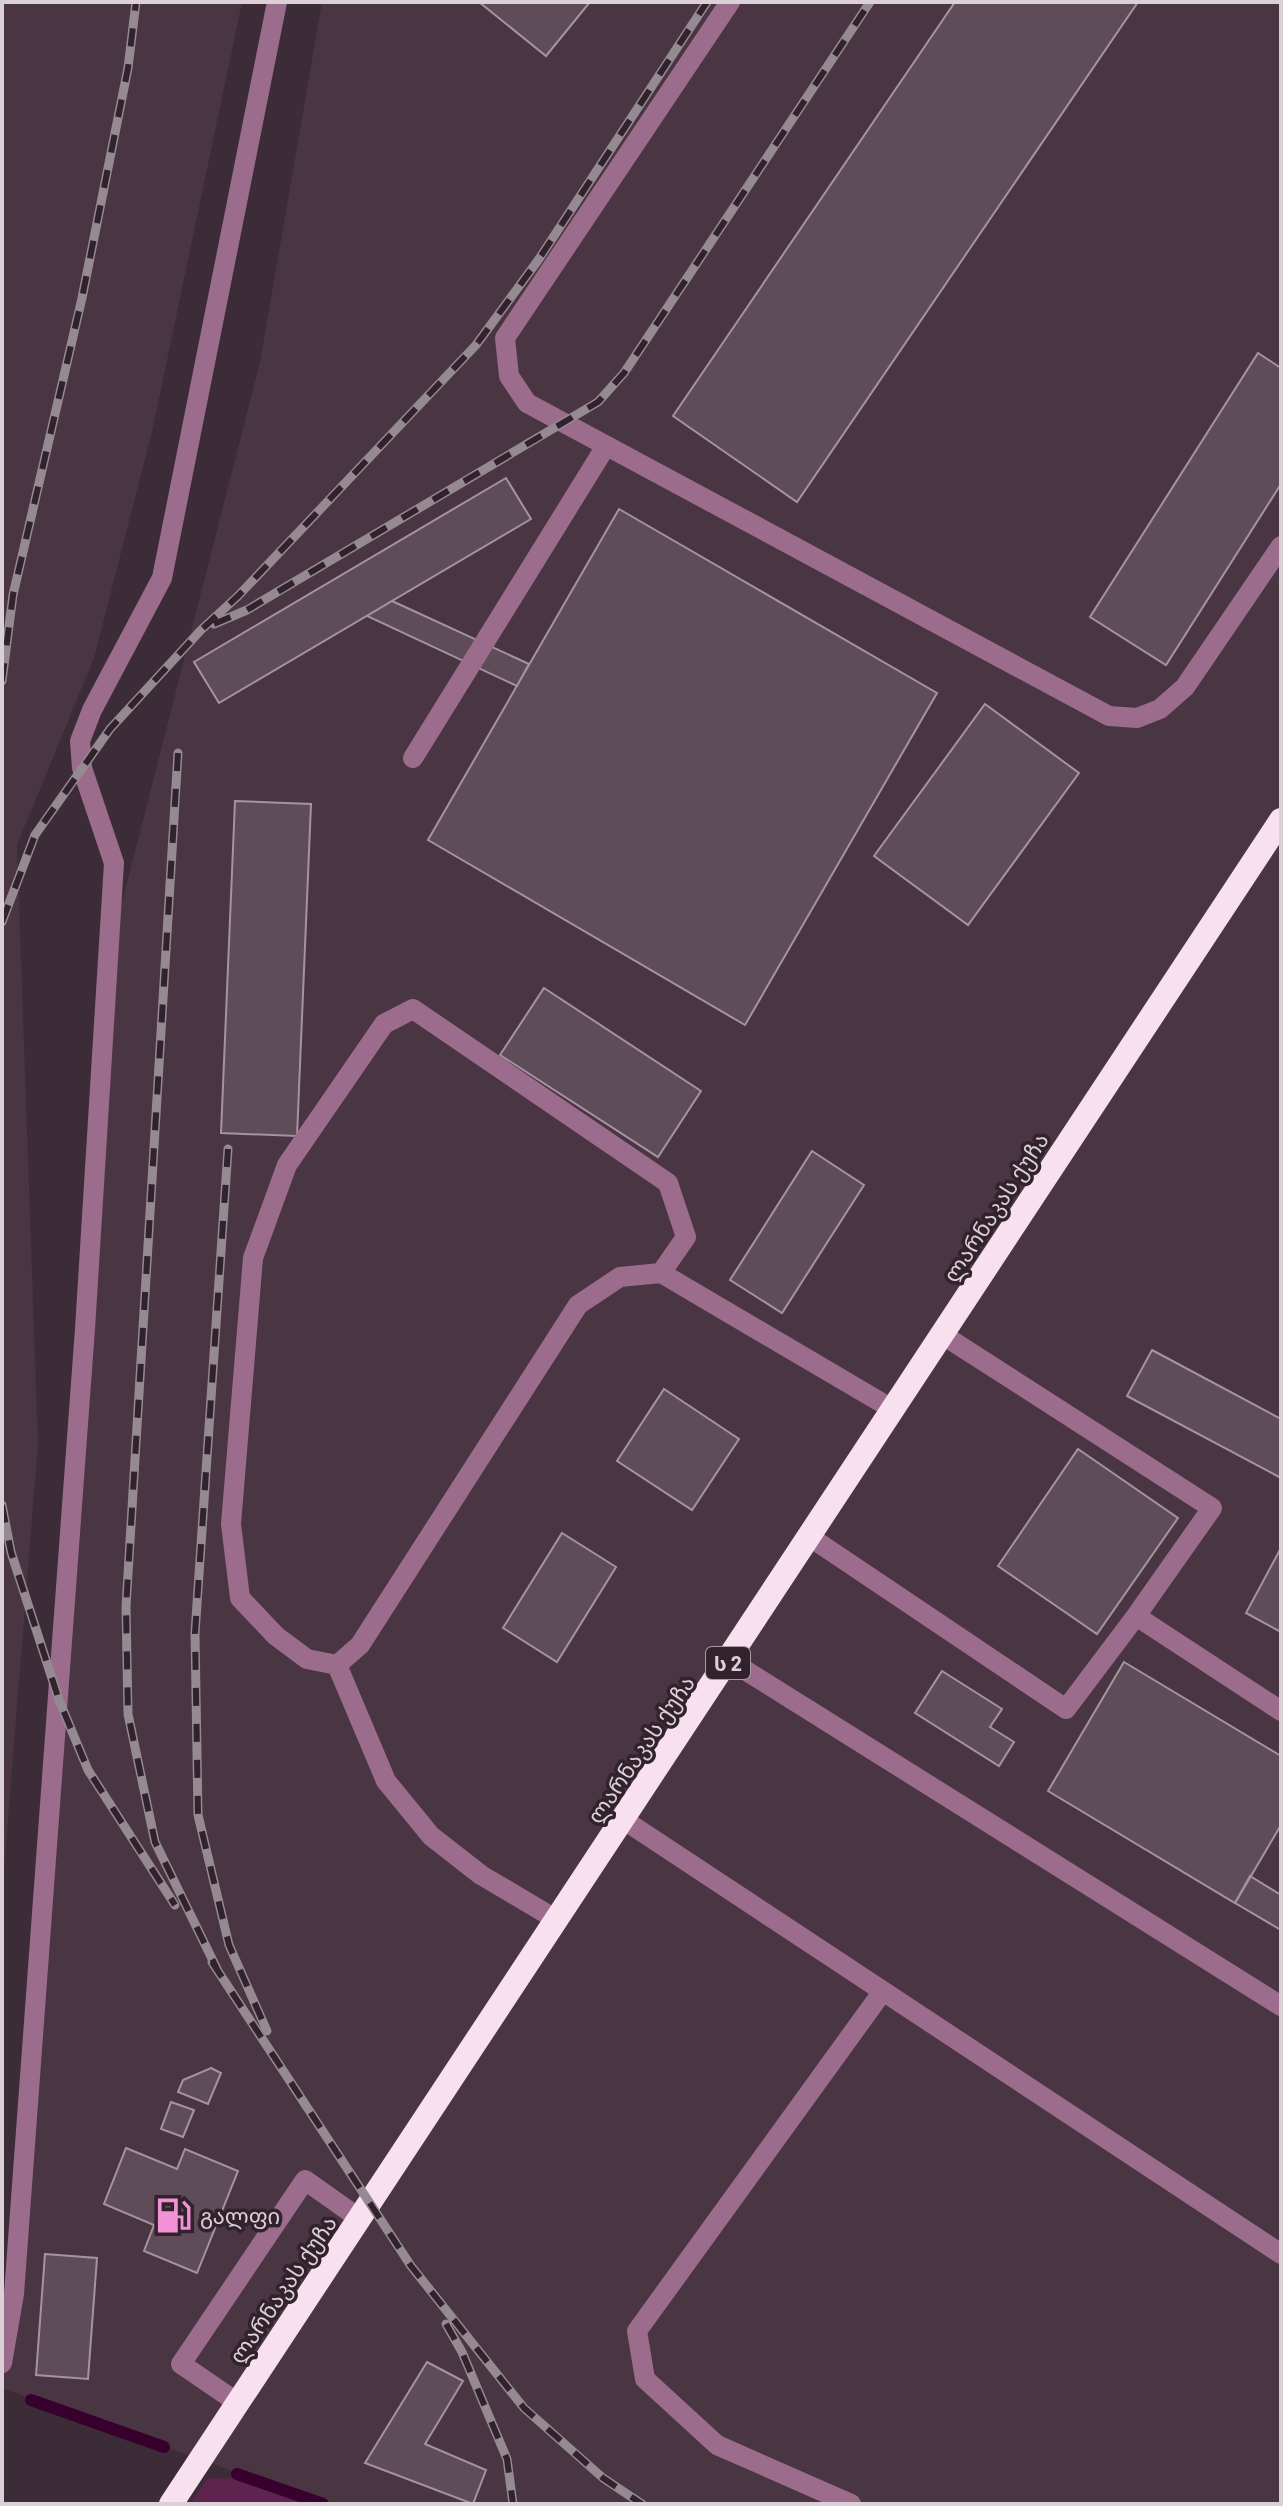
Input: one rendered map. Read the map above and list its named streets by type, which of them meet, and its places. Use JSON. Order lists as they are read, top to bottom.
{
  "streets": {
    "highway": ["ლარნაკას ქუჩა", "ს 2"]
  },
  "places": {
    "fuel station": ["გალფი"]
  }
}
